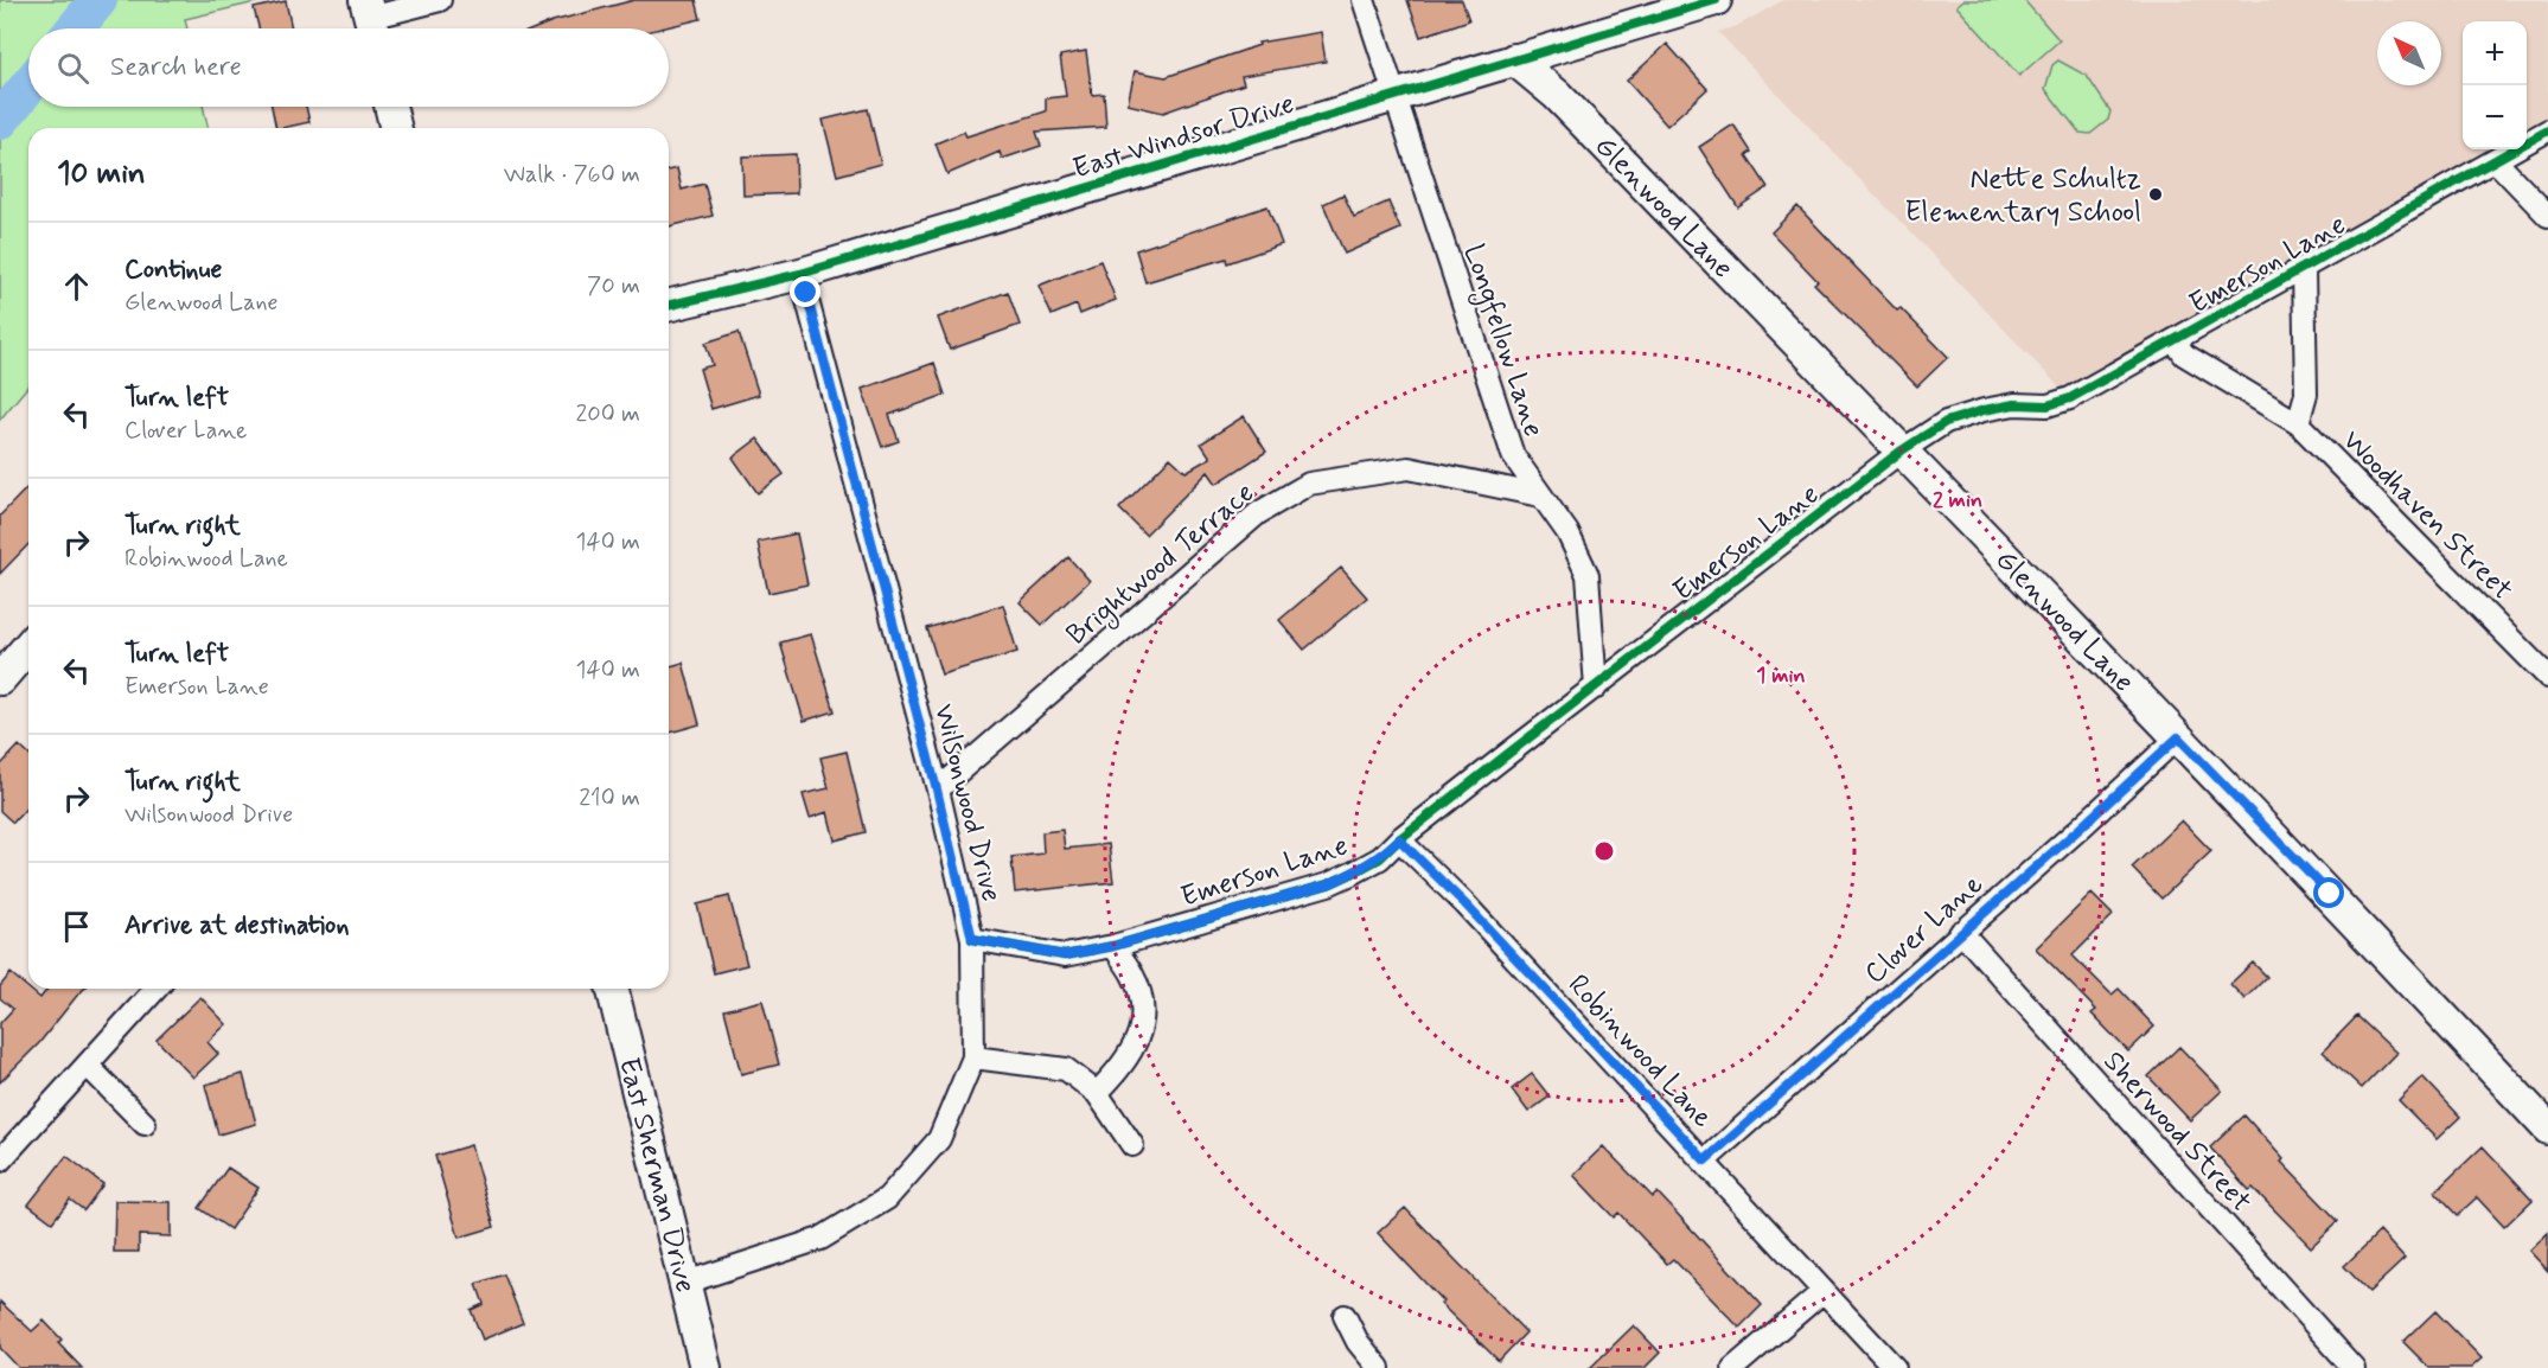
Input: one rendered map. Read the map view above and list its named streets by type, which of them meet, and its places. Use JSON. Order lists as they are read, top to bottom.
{
  "streets": {
    "street": [
      "East Windsor Drive",
      "Glenwood Lane",
      "Emerson Lane",
      "Longfellow Lane",
      "Woodhaven Street",
      "Brightwood Terrace",
      "Wilsonwood Drive",
      "Clover Lane",
      "Robinwood Lane",
      "Sherwood Street",
      "East Sherman Drive"
    ]
  },
  "crossings": [
    ["East Windsor Drive", "Glenwood Lane"],
    ["East Windsor Drive", "Longfellow Lane"],
    ["East Windsor Drive", "Wilsonwood Drive"],
    ["Glenwood Lane", "Emerson Lane"],
    ["Glenwood Lane", "Clover Lane"],
    ["Emerson Lane", "Longfellow Lane"],
    ["Emerson Lane", "Woodhaven Street"],
    ["Emerson Lane", "Wilsonwood Drive"],
    ["Emerson Lane", "Robinwood Lane"],
    ["Longfellow Lane", "Brightwood Terrace"],
    ["Brightwood Terrace", "Wilsonwood Drive"],
    ["Wilsonwood Drive", "East Sherman Drive"],
    ["Clover Lane", "Robinwood Lane"],
    ["Clover Lane", "Sherwood Street"]
  ],
  "places": ["Nette Schultz Elementary School"],
  "north": "top left",
  "page": {
    "map_buttons": ["+", "−"],
    "search": "Search here",
    "heading": ["10 min", "Walk · 760 m"],
    "list": [
      ["Continue", "Glenwood Lane", "70 m"],
      ["Turn left", "Clover Lane", "200 m"],
      ["Turn right", "Robinwood Lane", "140 m"],
      ["Turn left", "Emerson Lane", "140 m"],
      ["Turn right", "Wilsonwood Drive", "210 m"],
      "Arrive at destination"
    ]
  },
  "rings": ["2 min", "1 min"]
}
